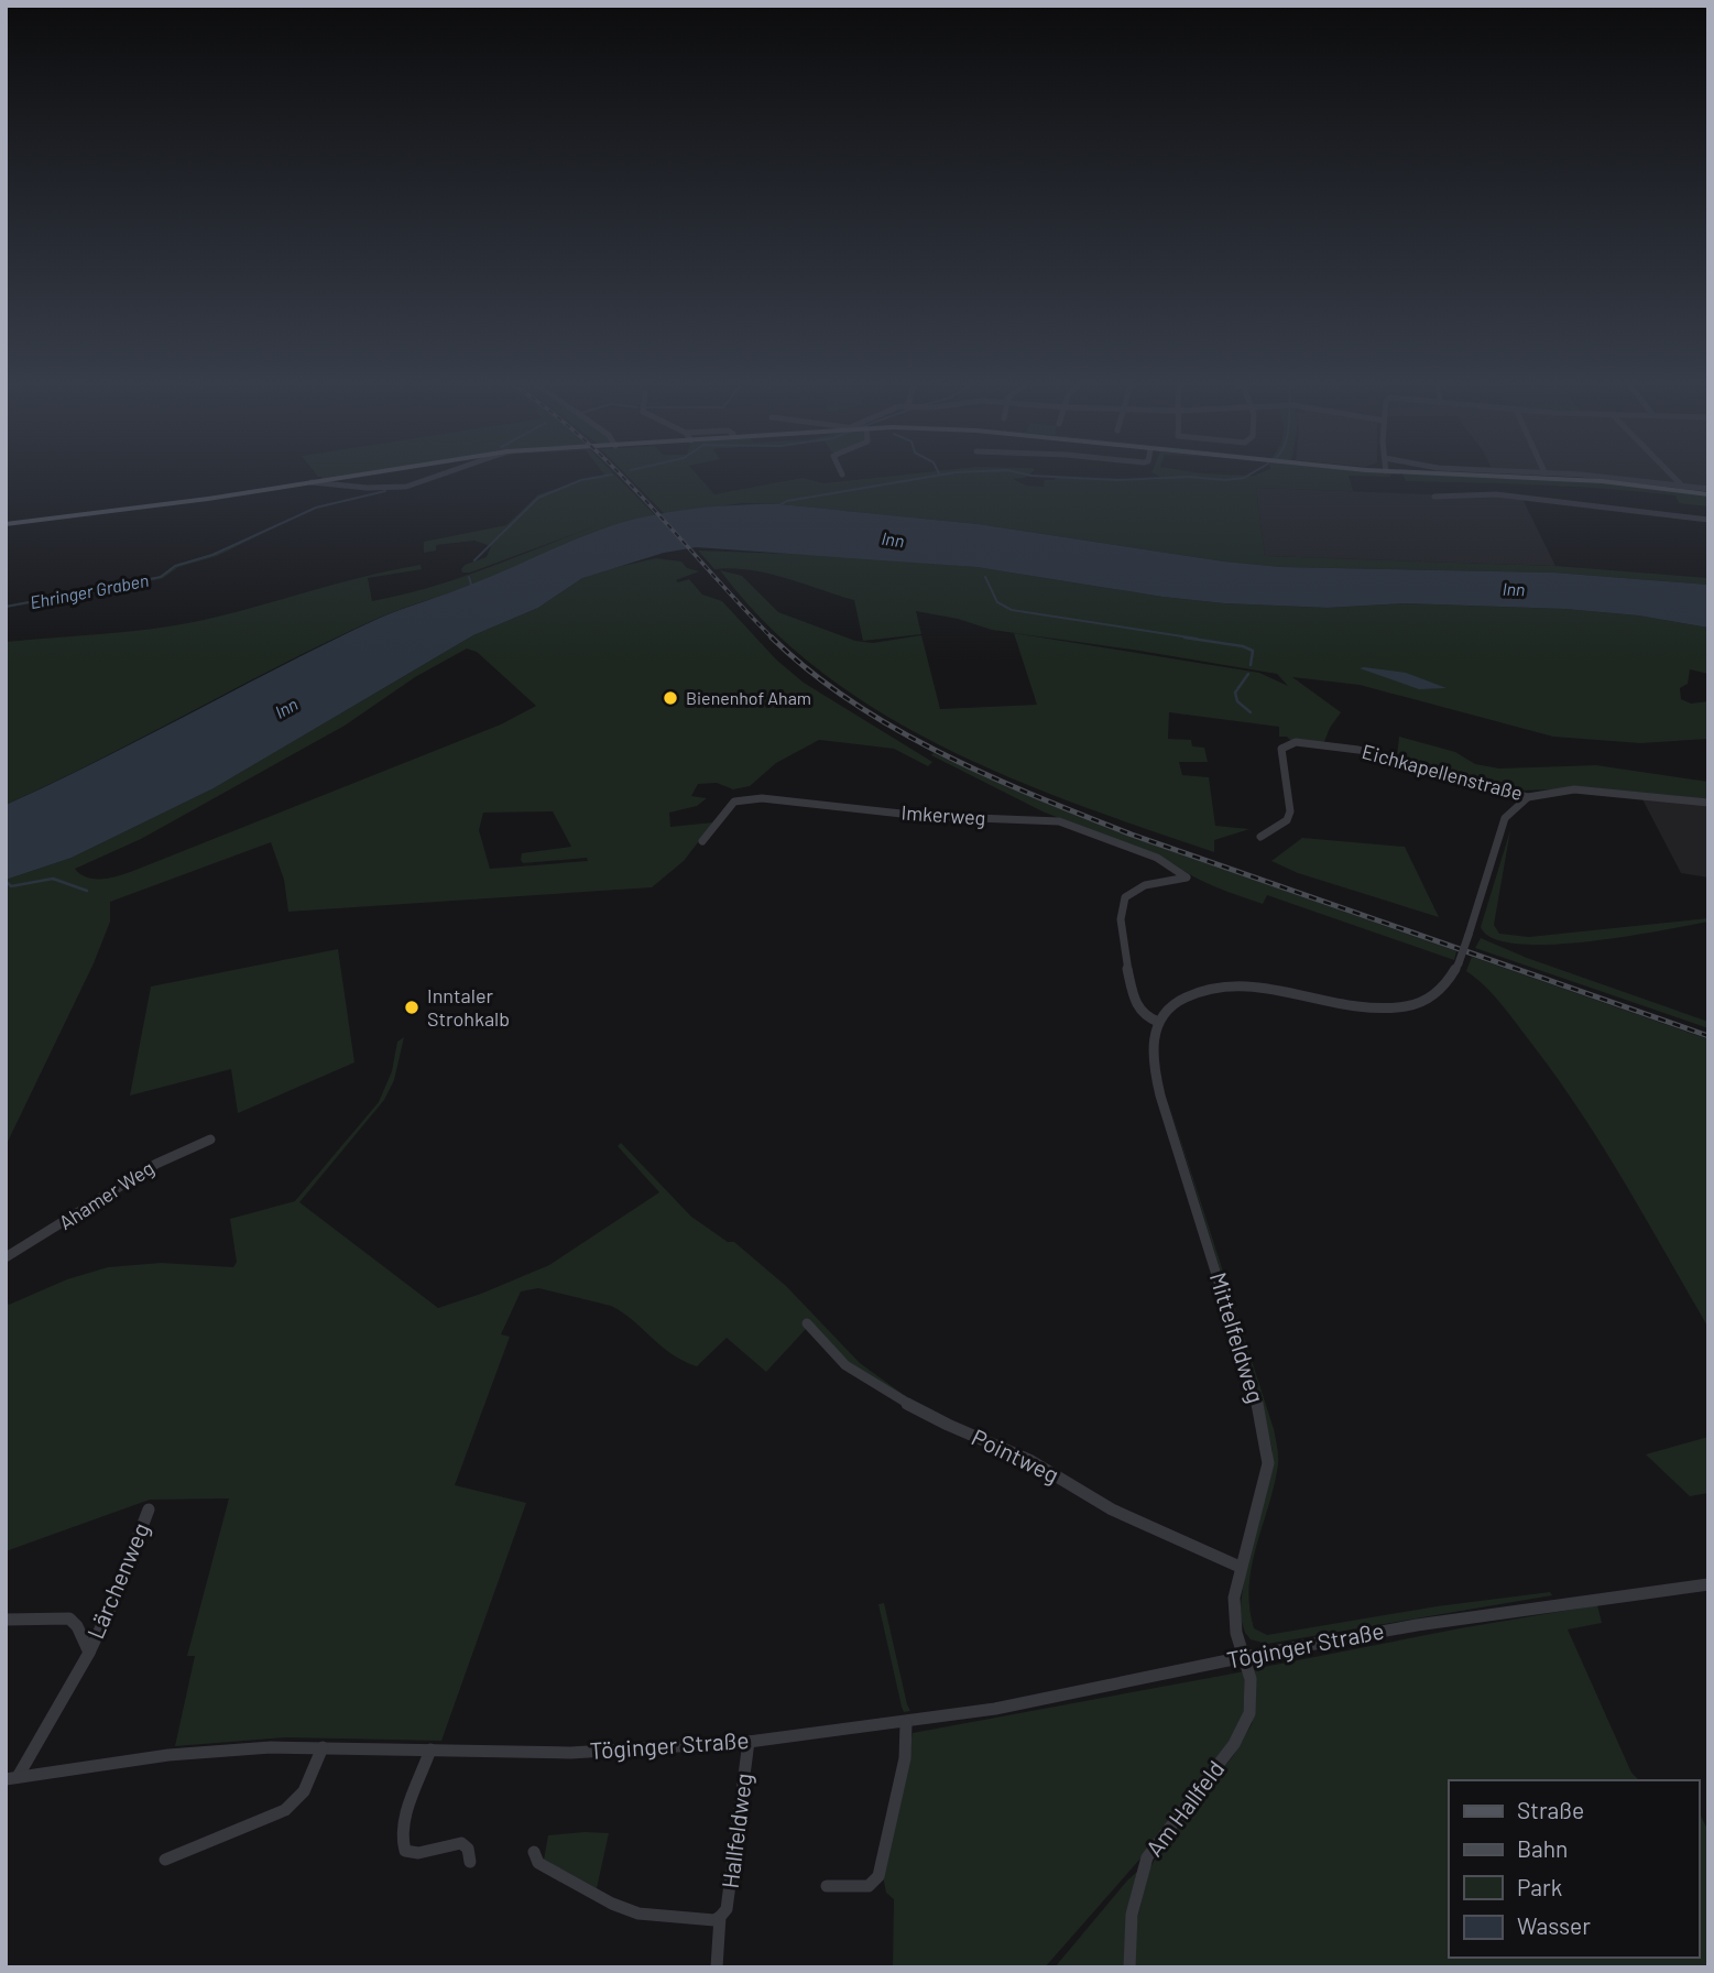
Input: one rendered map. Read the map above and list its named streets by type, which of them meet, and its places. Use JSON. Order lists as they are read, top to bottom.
{
  "streets": {
    "street": [
      "Eichkapellenstraße",
      "Imkerweg",
      "Ahamer Weg",
      "Mittelfeldweg",
      "Pointweg",
      "Lärchenweg",
      "Töginger Straße",
      "Am Hallfeld",
      "Hallfeldweg"
    ]
  },
  "crossings": [
    ["Imkerweg", "Mittelfeldweg"],
    ["Mittelfeldweg", "Pointweg"],
    ["Mittelfeldweg", "Töginger Straße"],
    ["Mittelfeldweg", "Am Hallfeld"],
    ["Lärchenweg", "Töginger Straße"],
    ["Töginger Straße", "Am Hallfeld"],
    ["Töginger Straße", "Hallfeldweg"]
  ],
  "water": ["Inn", "Ehringer Graben"],
  "places": ["Bienenhof Aham", "Inntaler Strohkalb"],
  "legend": [
    "Straße",
    "Bahn",
    "Park",
    "Wasser"
  ]
}
